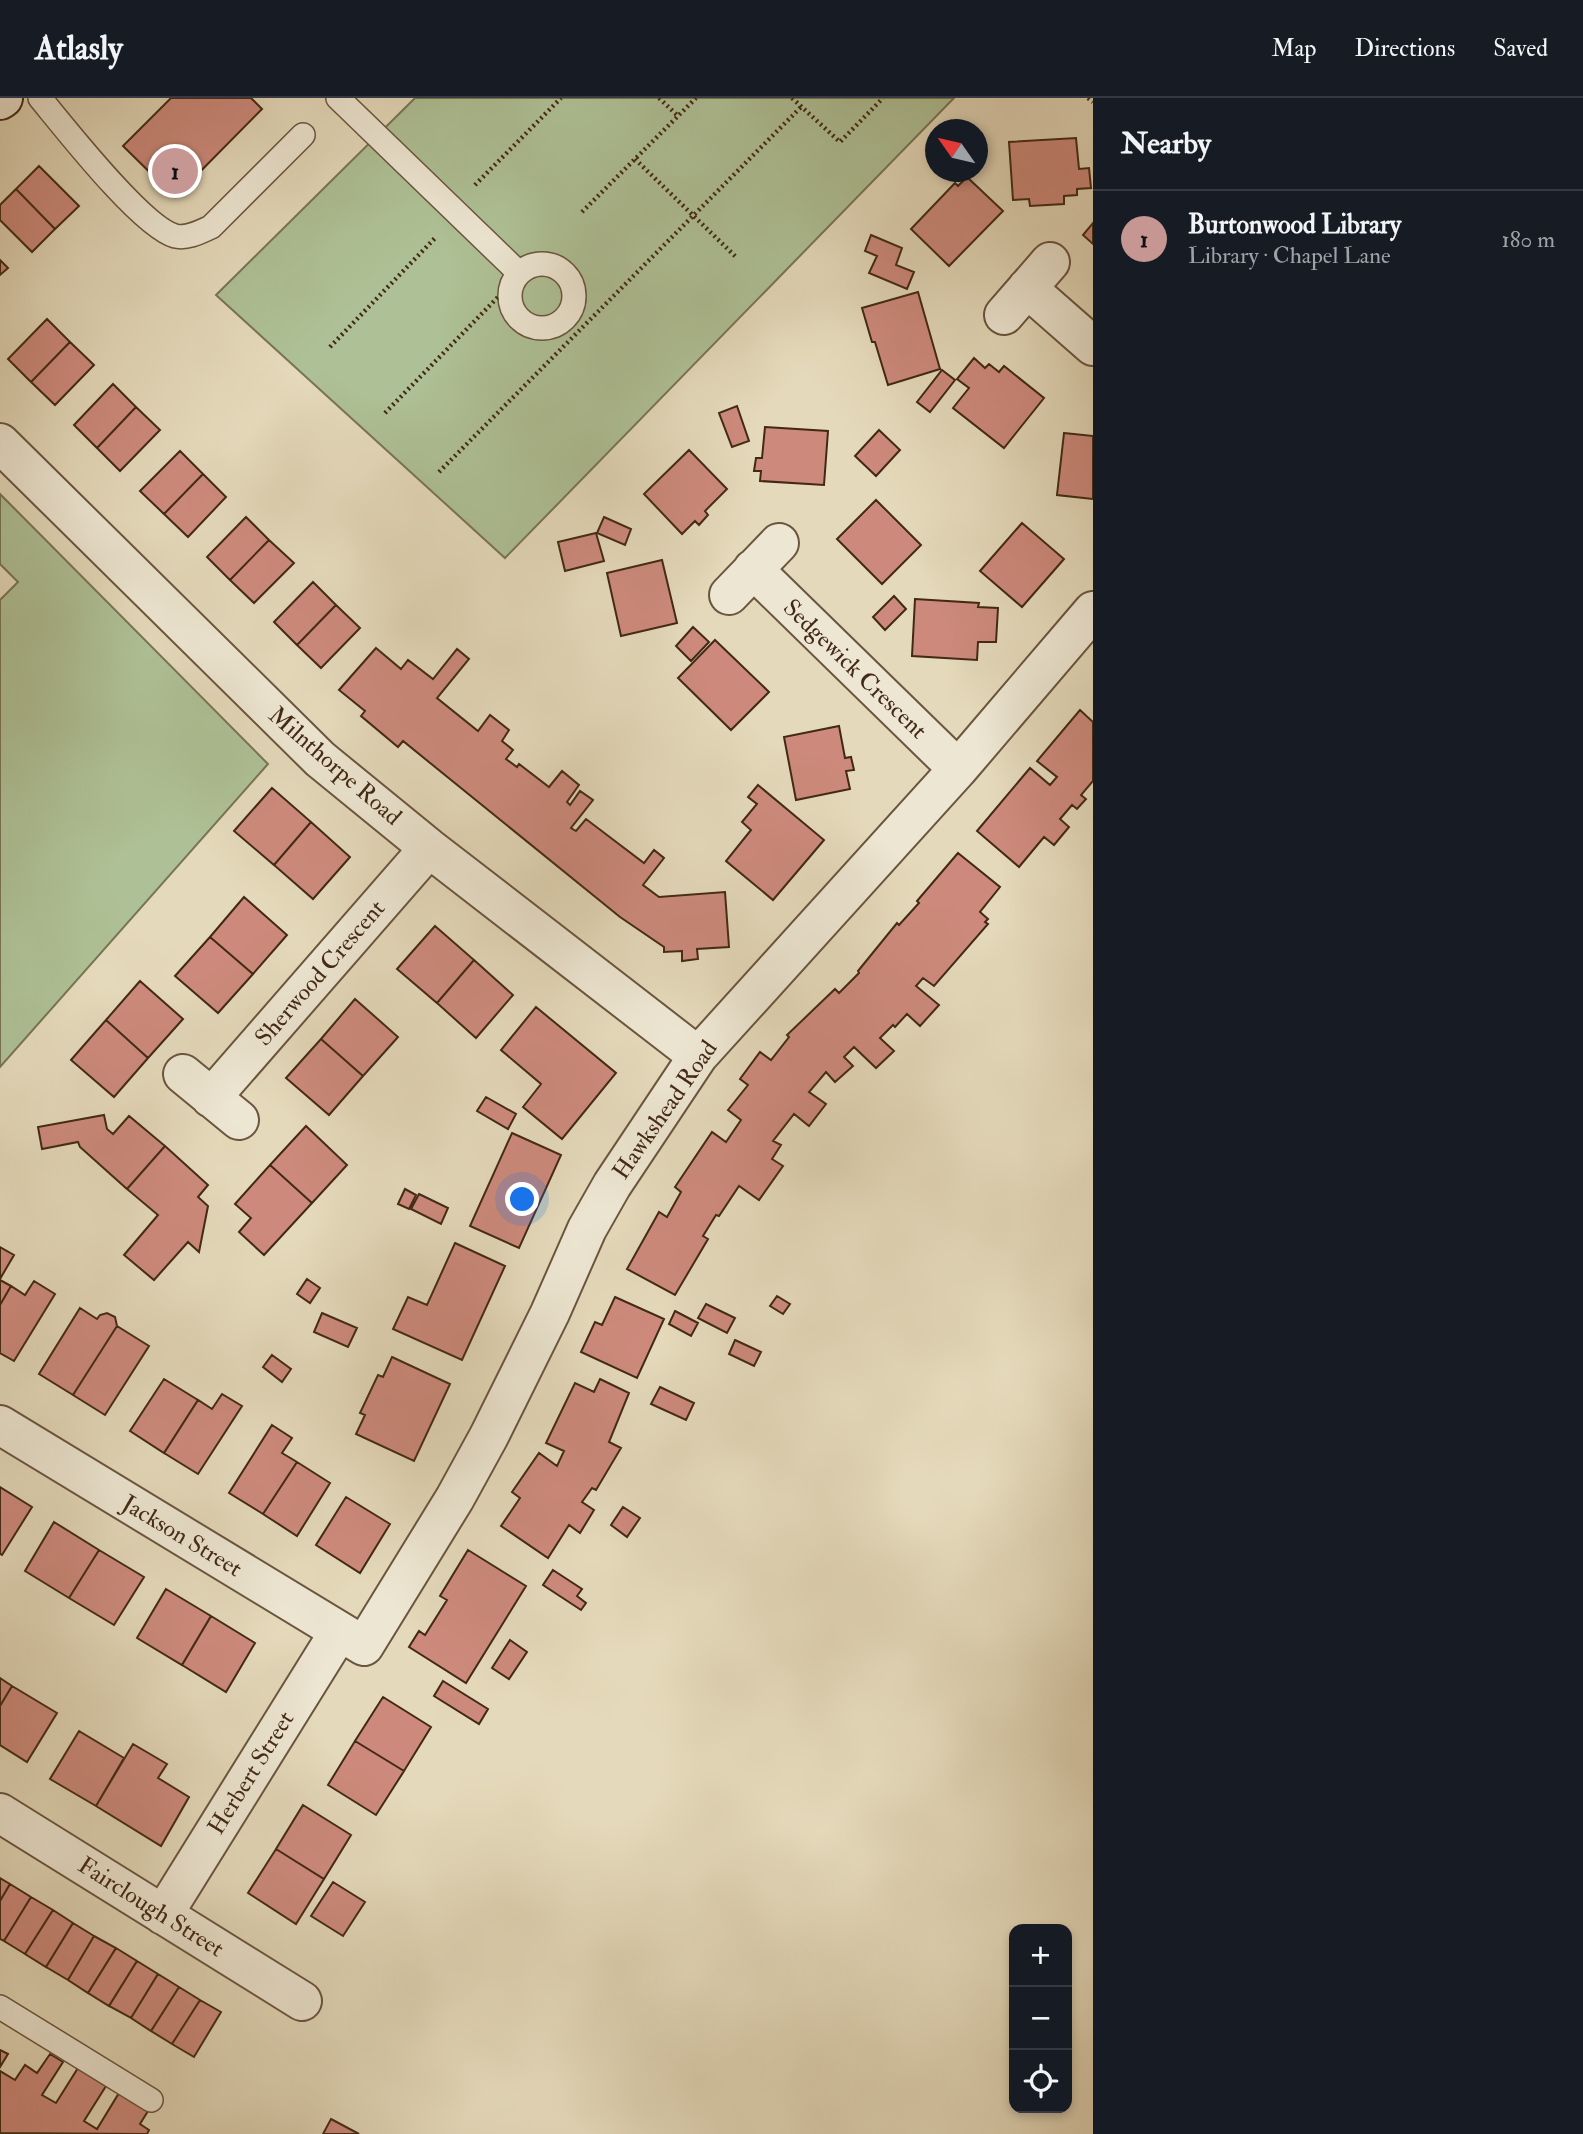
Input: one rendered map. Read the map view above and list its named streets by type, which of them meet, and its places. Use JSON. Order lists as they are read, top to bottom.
{
  "streets": {
    "street": [
      "Sedgewick Crescent",
      "Milnthorpe Road",
      "Sherwood Crescent",
      "Hawkshead Road",
      "Jackson Street",
      "Herbert Street",
      "Fairclough Street"
    ]
  },
  "crossings": [
    ["Sedgewick Crescent", "Hawkshead Road"],
    ["Milnthorpe Road", "Sherwood Crescent"],
    ["Milnthorpe Road", "Hawkshead Road"],
    ["Hawkshead Road", "Jackson Street"],
    ["Hawkshead Road", "Herbert Street"],
    ["Jackson Street", "Herbert Street"],
    ["Herbert Street", "Fairclough Street"]
  ],
  "north": "top left",
  "page": {
    "header": "Atlasly",
    "nav": ["Map", "Directions", "Saved"],
    "heading": "Nearby",
    "pins": "1",
    "list": [
      {
        "mark": "1",
        "name": "Burtonwood Library",
        "note": "Library · Chapel Lane",
        "value": "180 m"
      }
    ],
    "map_buttons": ["+", "−"]
  }
}
